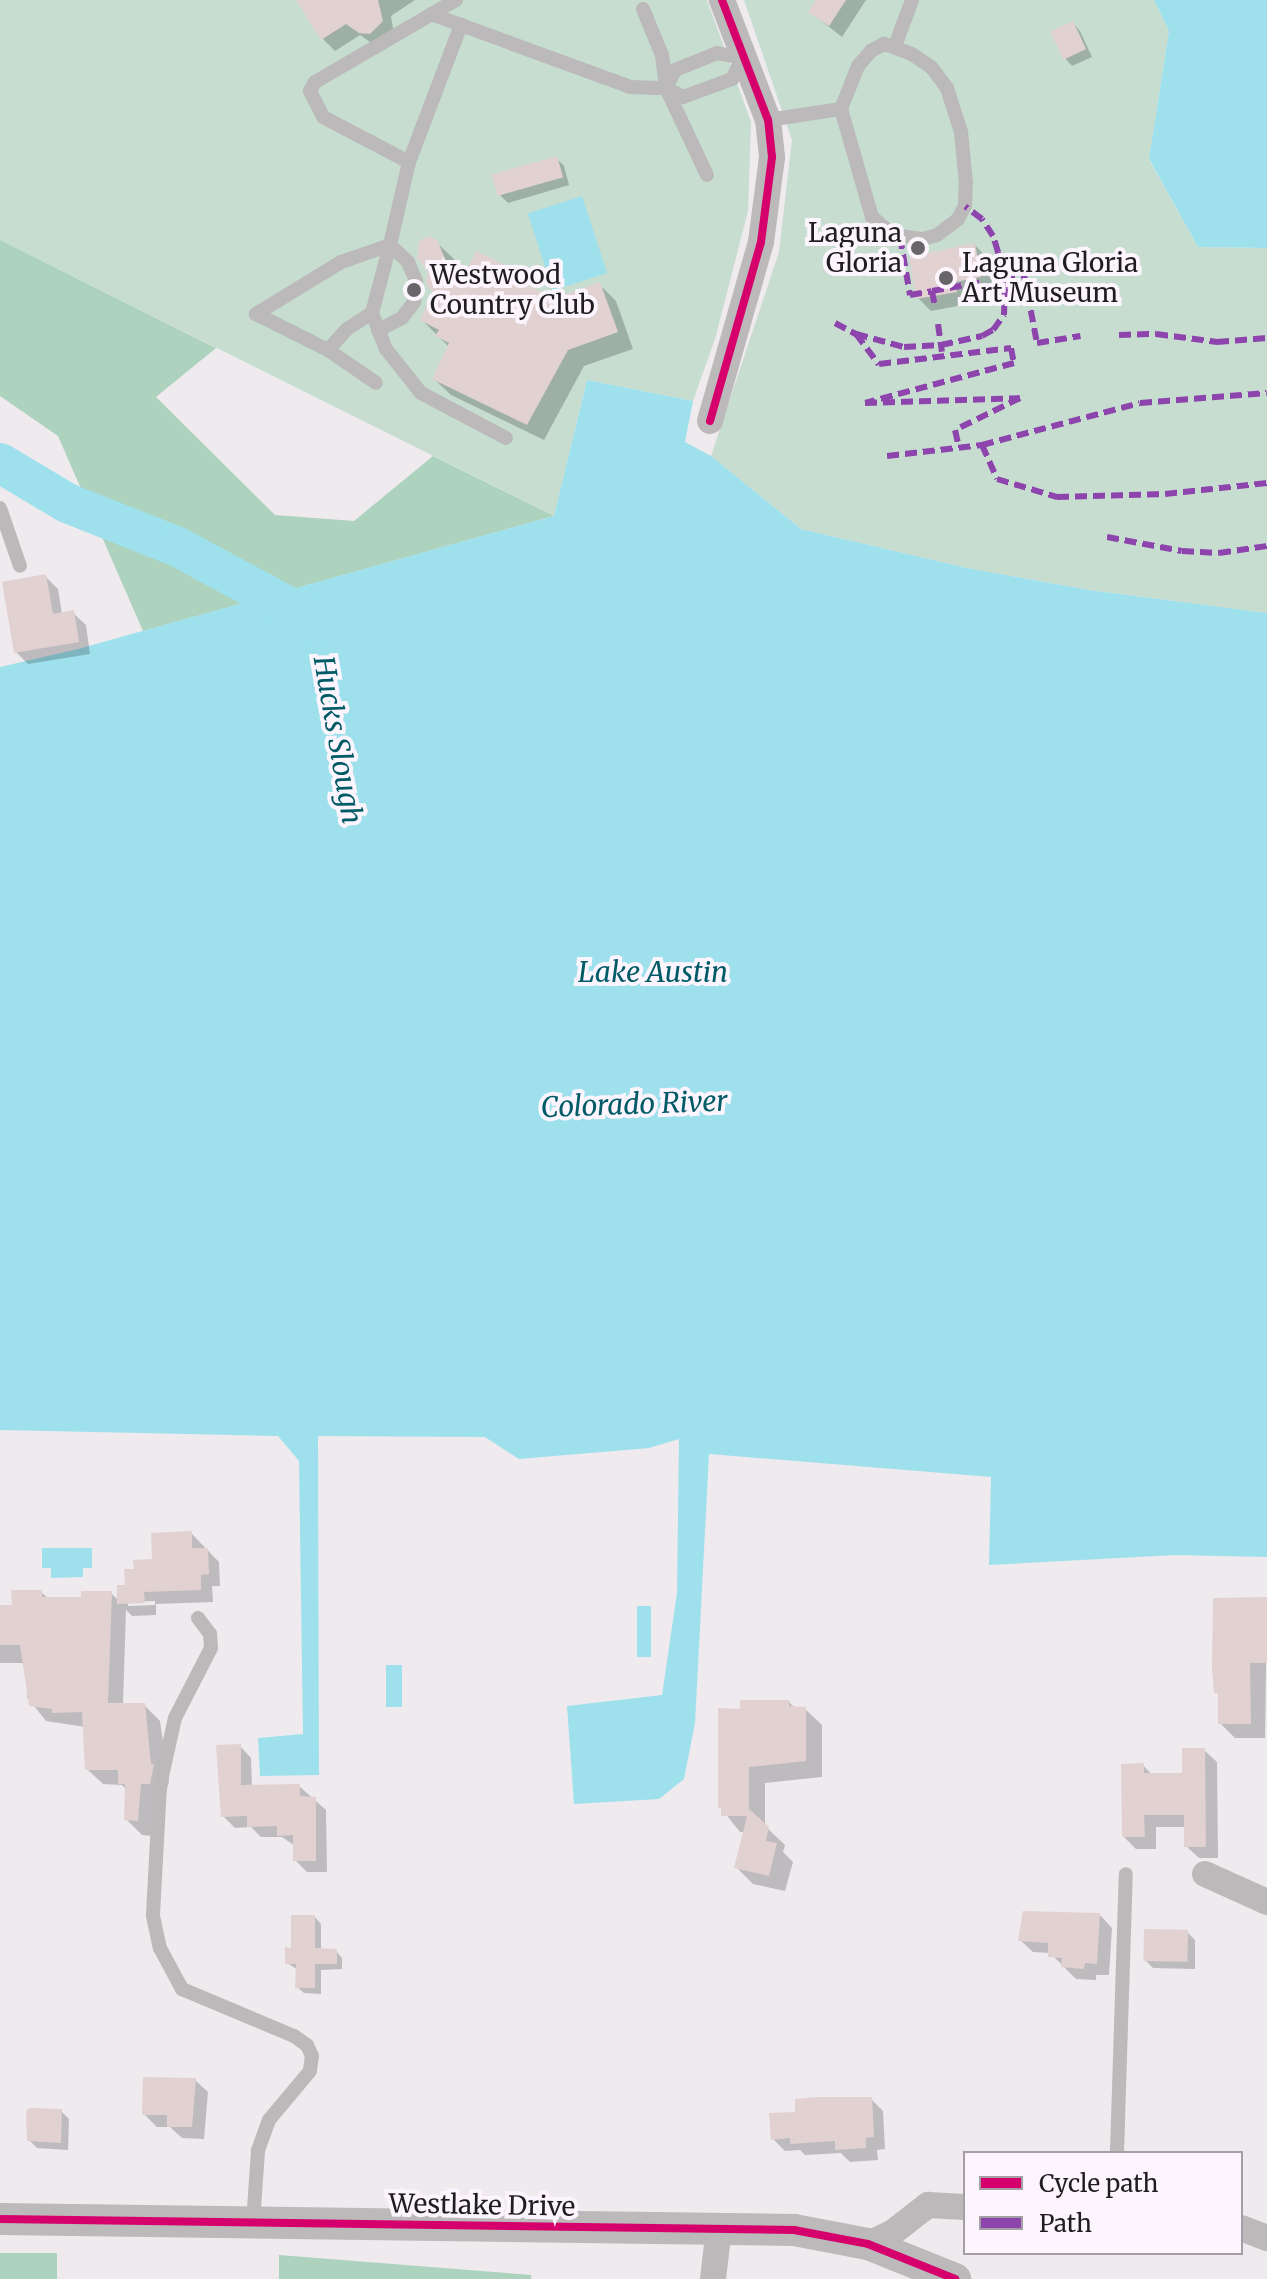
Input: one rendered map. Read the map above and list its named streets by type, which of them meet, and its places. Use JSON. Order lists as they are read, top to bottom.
{
  "streets": {
    "street": ["Westlake Drive"]
  },
  "water": ["Hucks Slough", "Lake Austin", "Colorado River"],
  "places": ["Laguna Gloria", "Laguna Gloria Art Museum", "Westwood Country Club"],
  "legend": ["Cycle path", "Path"]
}
